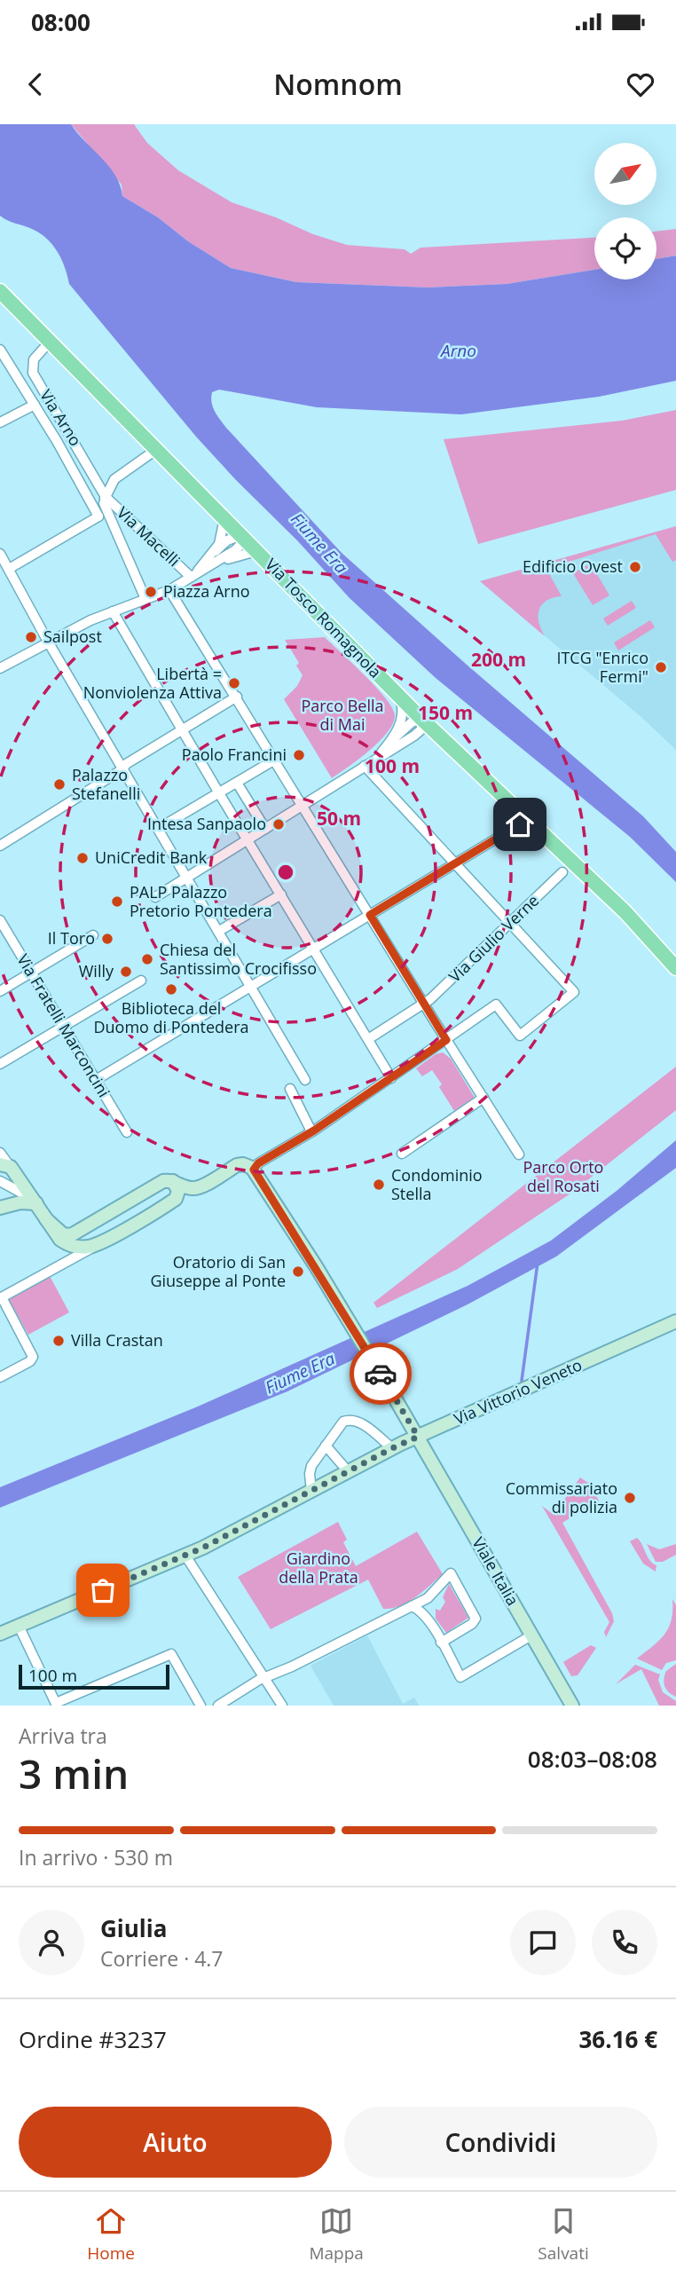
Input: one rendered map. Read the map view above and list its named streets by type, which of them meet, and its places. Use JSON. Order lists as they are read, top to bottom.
{
  "streets": {
    "main road": ["Via Tosco Romagnola"],
    "street": [
      "Via Arno",
      "Via Macelli",
      "Via Giulio Verne",
      "Via Fratelli Marconcini",
      "Via Vittorio Veneto",
      "Viale Italia"
    ]
  },
  "crossings": [
    ["Via Arno", "Via Macelli"],
    ["Via Arno", "Via Tosco Romagnola"],
    ["Via Vittorio Veneto", "Viale Italia"]
  ],
  "water": ["Arno", "Fiume Era"],
  "parks": ["Parco Bella di Mai", "Parco Orto del Rosati", "Giardino della Prata"],
  "places": [
    "Edificio Ovest",
    "Piazza Arno",
    "Sailpost",
    "ITCG \"Enrico Fermi\"",
    "Libertà = Nonviolenza Attiva",
    "Paolo Francini",
    "Palazzo Stefanelli",
    "Intesa Sanpaolo",
    "UniCredit Bank",
    "PALP Palazzo Pretorio Pontedera",
    "Il Toro",
    "Chiesa del Santissimo Crocifisso",
    "Willy",
    "Biblioteca del Duomo di Pontedera",
    "Condominio Stella",
    "Oratorio di San Giuseppe al Ponte",
    "Villa Crastan",
    "Commissariato di polizia"
  ],
  "scale_bar": "100 m",
  "north": "top right",
  "page": {
    "status": "08:00",
    "header": "Nomnom",
    "scale": "100 m",
    "heading": ["3 min", "Arriva tra", "08:03–08:08"],
    "panel": [
      "Giulia",
      "Corriere · 4.7",
      "Ordine #3237",
      "36.16 €"
    ],
    "bar": "In arrivo · 530 m",
    "buttons": ["Aiuto", "Condividi"],
    "tabs": ["Home", "Mappa", "Salvati"]
  },
  "rings": [
    "200 m",
    "150 m",
    "100 m",
    "50 m"
  ]
}
